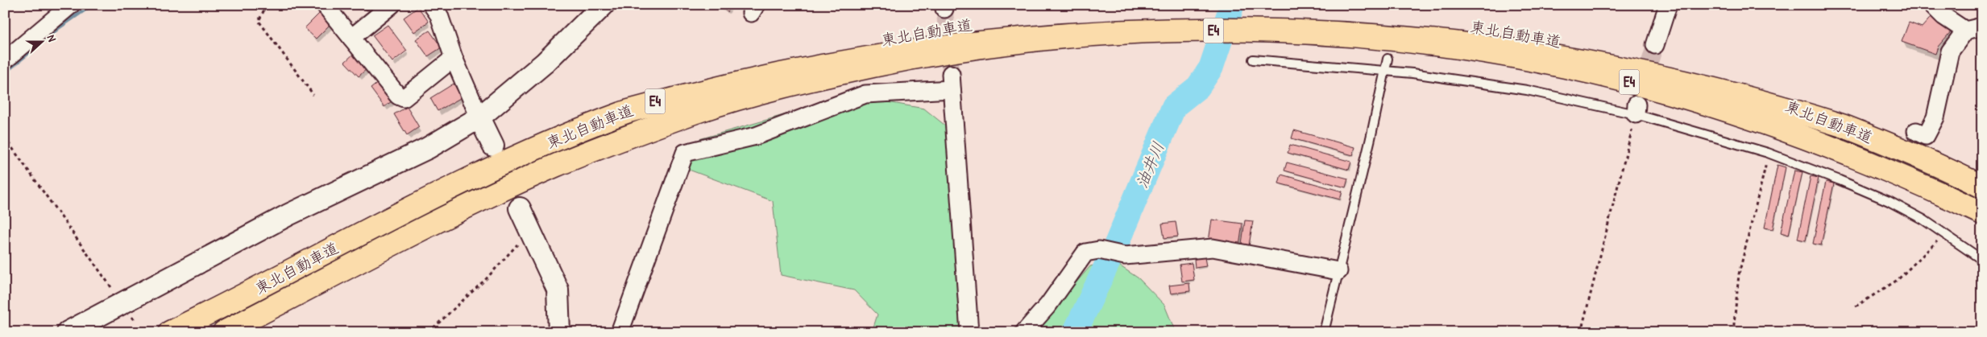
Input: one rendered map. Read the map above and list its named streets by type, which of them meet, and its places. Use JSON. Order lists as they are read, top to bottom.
{
  "streets": {
    "highway": ["E4", "東北自動車道"]
  },
  "water": ["油井川"],
  "north": "right"
}
